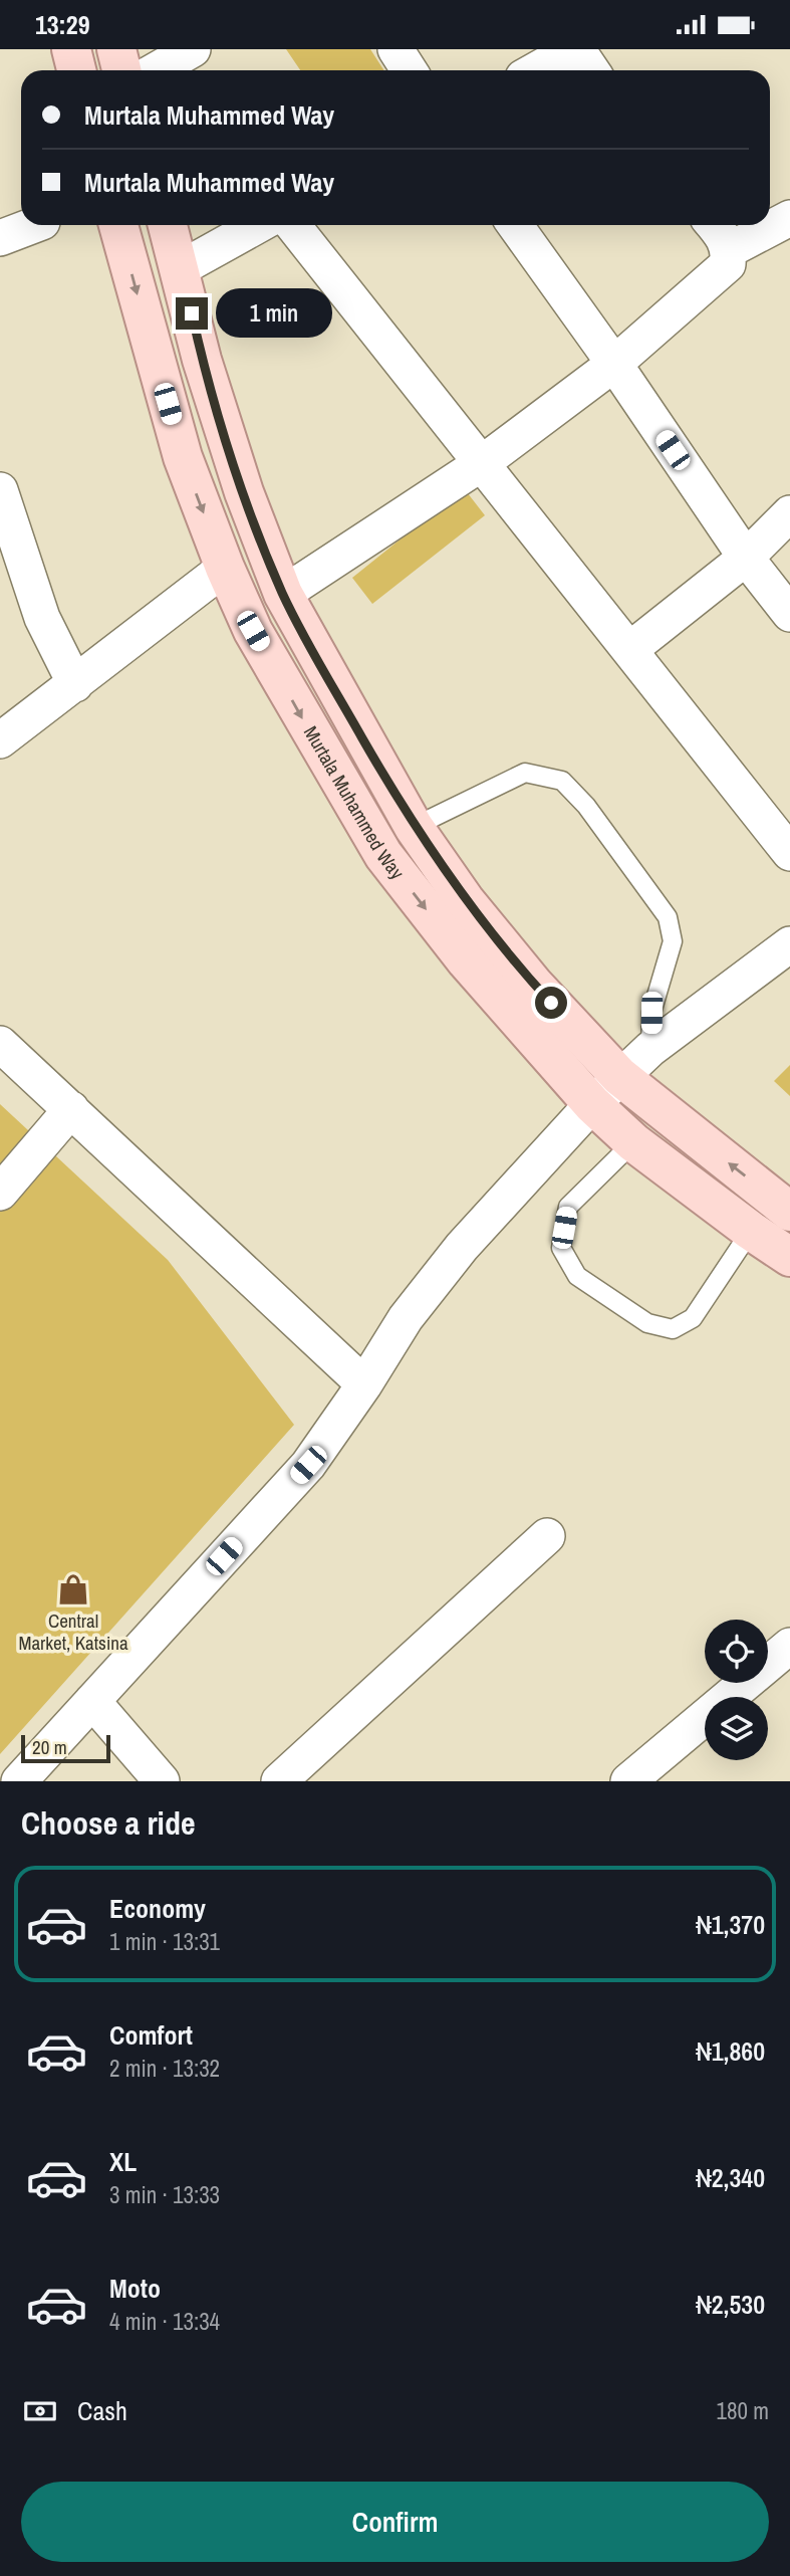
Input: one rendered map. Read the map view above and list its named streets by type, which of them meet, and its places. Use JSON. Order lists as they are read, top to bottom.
{
  "streets": {
    "main road": ["Murtala Muhammed Way"]
  },
  "places": {
    "shop": ["Central Market, Katsina"]
  },
  "scale_bar": "20 m",
  "page": {
    "status": "13:29",
    "banner": ["Murtala Muhammed Way", "Murtala Muhammed Way"],
    "bubble": "1 min",
    "scale": "20 m",
    "heading": "Choose a ride",
    "list": [
      {
        "name": "Economy",
        "note": "1 min · 13:31",
        "value": "₦1,370"
      },
      {
        "name": "Comfort",
        "note": "2 min · 13:32",
        "value": "₦1,860"
      },
      {
        "name": "XL",
        "note": "3 min · 13:33",
        "value": "₦2,340"
      },
      {
        "name": "Moto",
        "note": "4 min · 13:34",
        "value": "₦2,530"
      }
    ],
    "pay": ["Cash", "180 m"],
    "buttons": "Confirm"
  }
}
